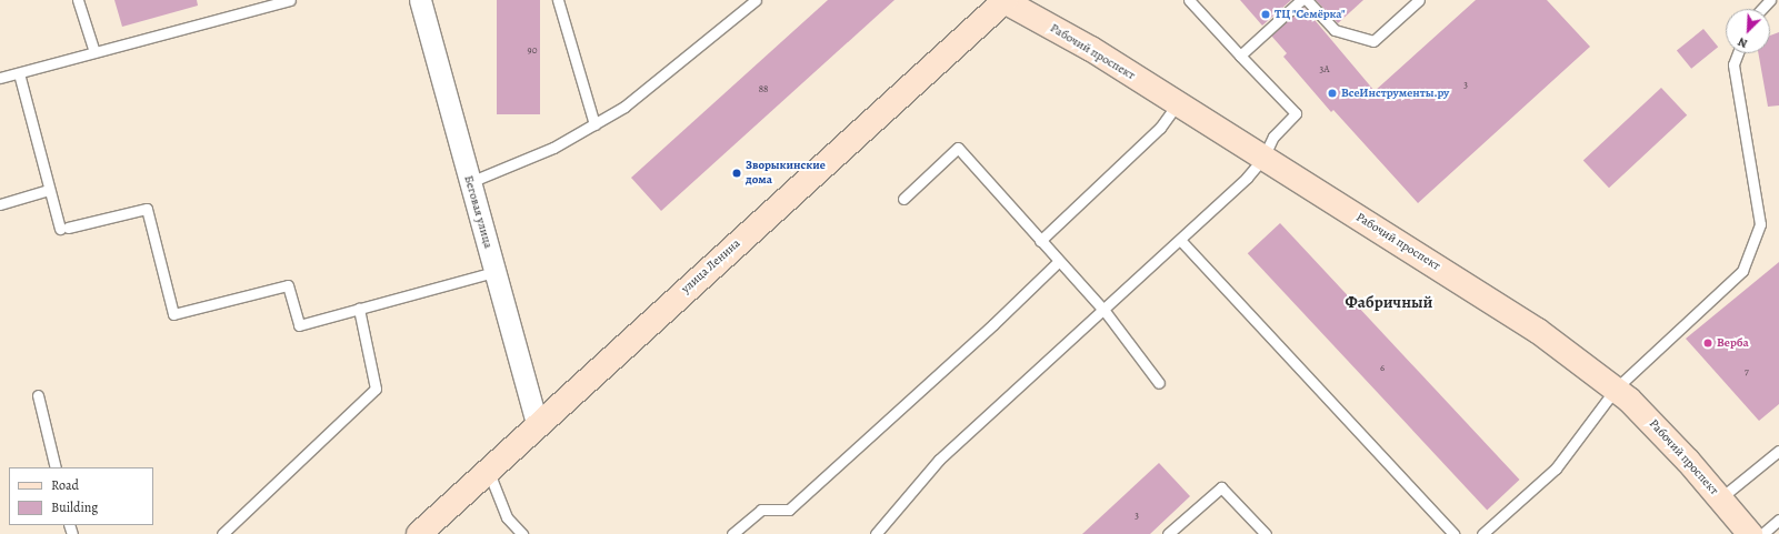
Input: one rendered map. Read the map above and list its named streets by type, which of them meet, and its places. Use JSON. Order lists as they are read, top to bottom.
{
  "streets": {
    "street": ["Рабочий проспект", "Беговая улица", "улица Ленина"]
  },
  "crossings": [
    ["Рабочий проспект", "улица Ленина"],
    ["Беговая улица", "улица Ленина"]
  ],
  "districts": ["Фабричный"],
  "places": [
    "ТЦ \"Семёрка\"",
    "ВсеИнструменты.ру",
    "Зворыкинские дома",
    "Верба"
  ],
  "house_numbers": [
    "90",
    "3А",
    "3",
    "88",
    "6",
    "7",
    "3"
  ],
  "legend": ["Road", "Building"],
  "north": "bottom left"
}
